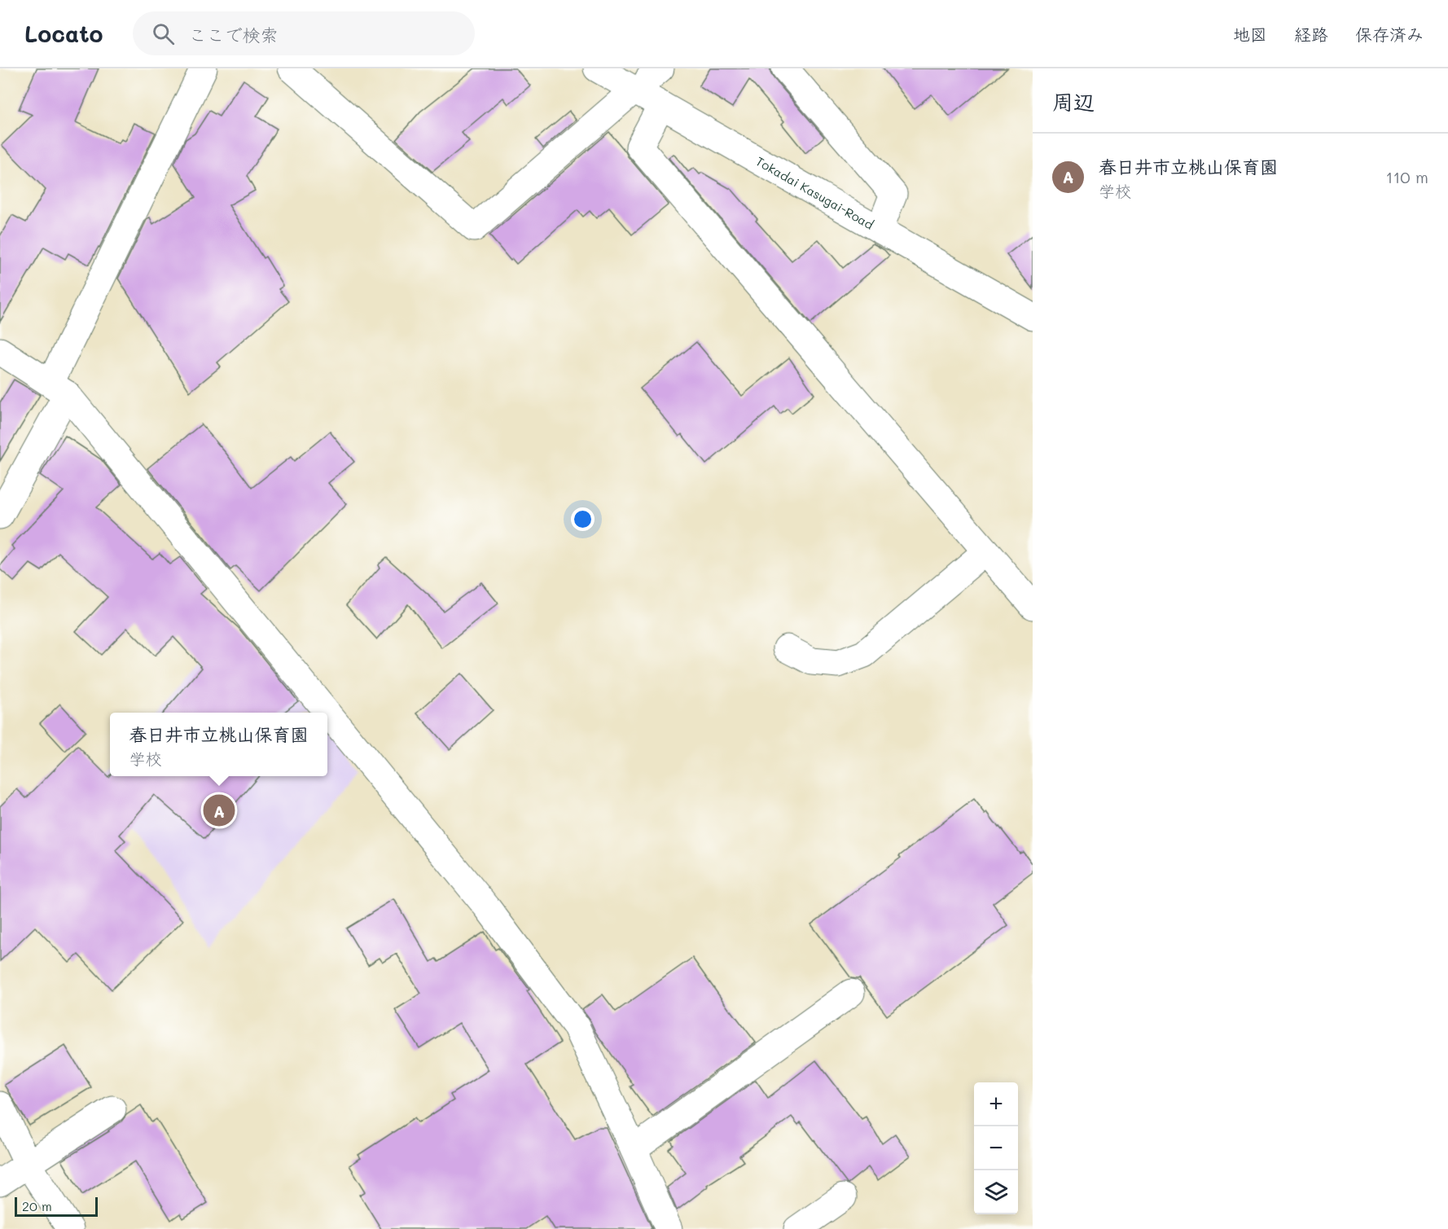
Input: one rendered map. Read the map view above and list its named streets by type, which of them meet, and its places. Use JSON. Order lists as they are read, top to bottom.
{
  "streets": {
    "street": ["Tokadai Kasugai-Road"]
  },
  "scale_bar": "20 m",
  "page": {
    "header": "Locato",
    "search": "ここで検索",
    "nav": ["地図", "経路", "保存済み"],
    "heading": "周辺",
    "list": [
      {
        "mark": "A",
        "name": "春日井市立桃山保育園",
        "note": "学校",
        "value": "110 m"
      }
    ],
    "popup": ["春日井市立桃山保育園", "学校"],
    "pins": "A",
    "map_buttons": ["+", "−"],
    "scale": "20 m"
  }
}
